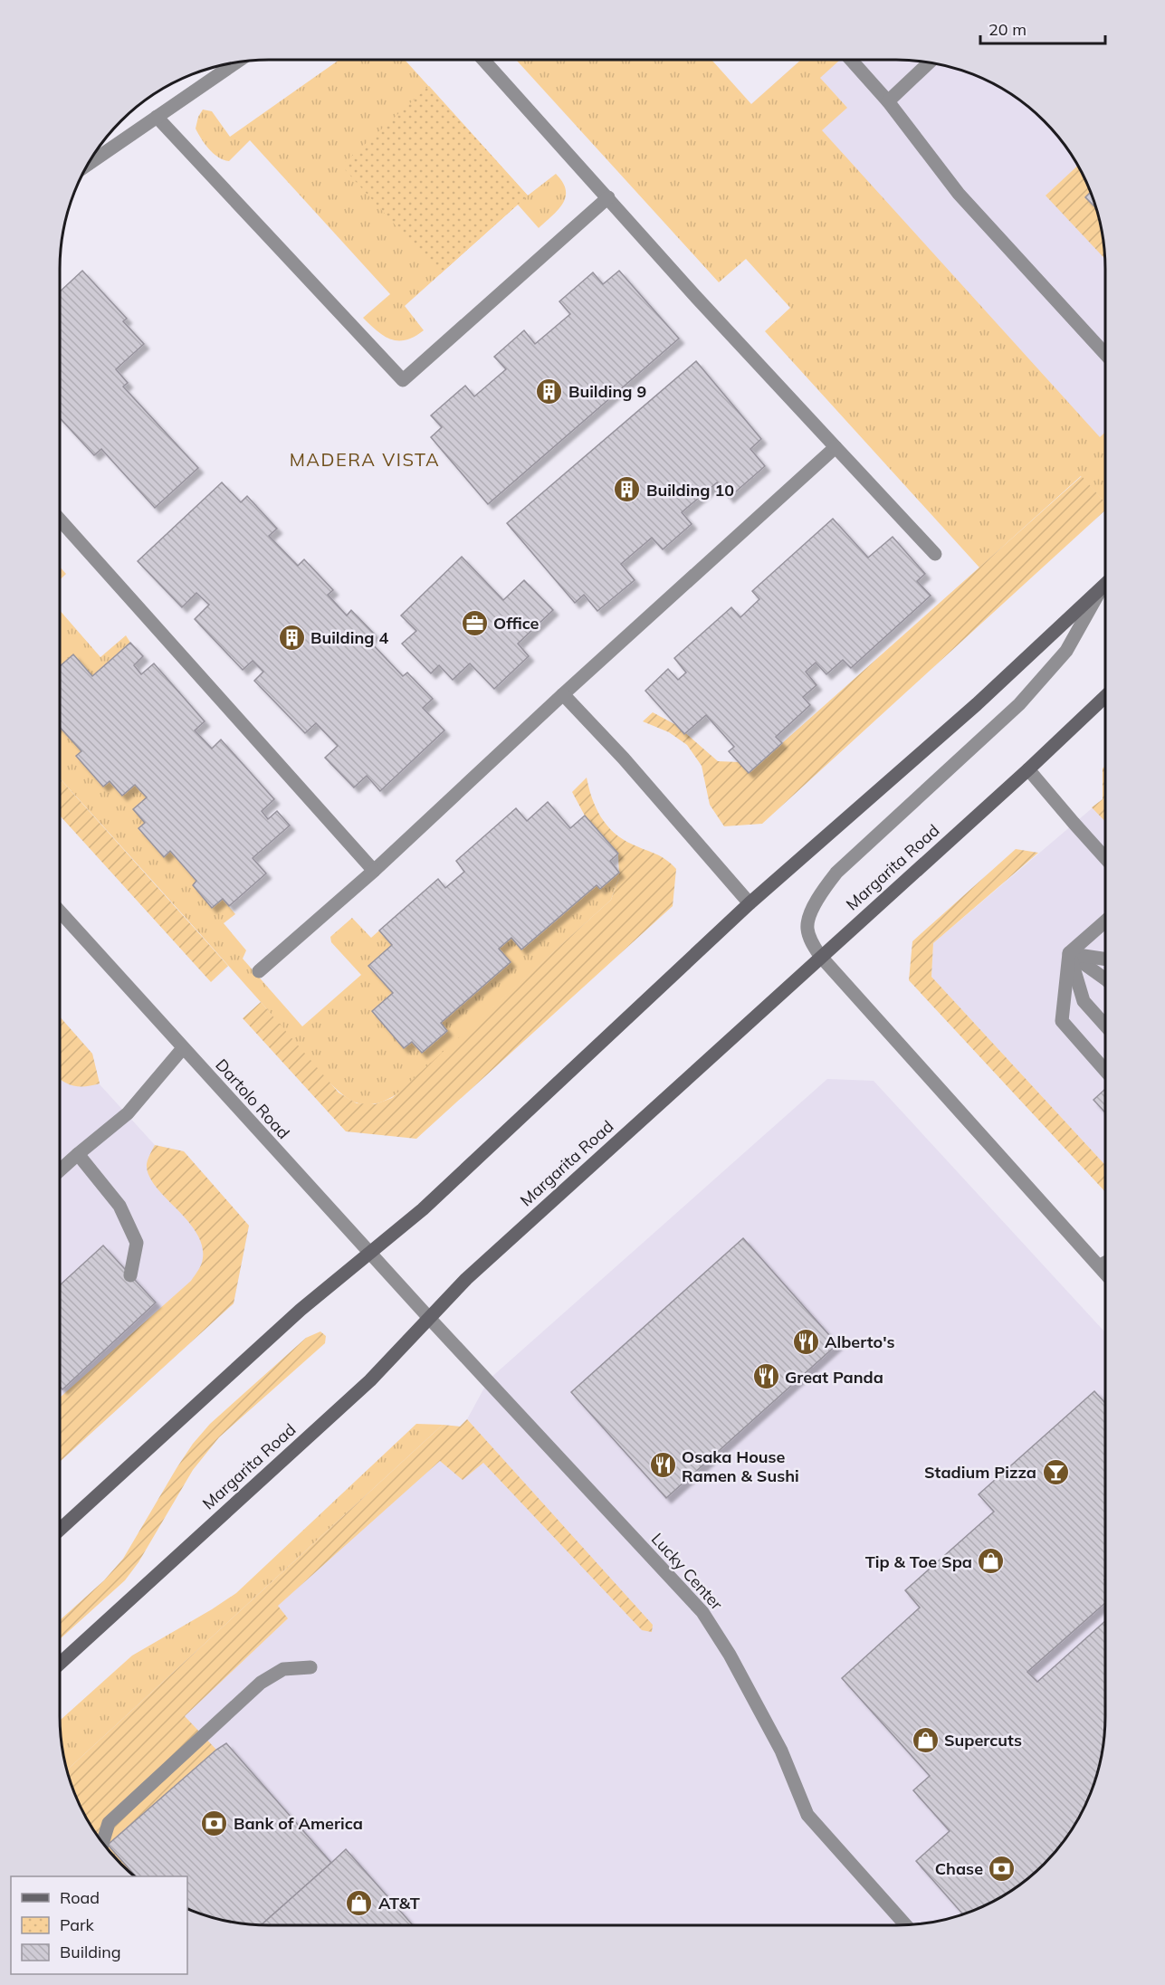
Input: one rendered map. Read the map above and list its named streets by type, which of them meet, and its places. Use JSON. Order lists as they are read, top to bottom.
{
  "streets": {
    "main road": ["Margarita Road"],
    "street": ["Dartolo Road", "Lucky Center"]
  },
  "crossings": [
    ["Margarita Road", "Dartolo Road"],
    ["Margarita Road", "Lucky Center"],
    ["Dartolo Road", "Lucky Center"]
  ],
  "districts": ["MADERA VISTA"],
  "places": {
    "building": ["Building 9", "Building 10", "Building 4"],
    "office": ["Office"],
    "restaurant": ["Alberto's", "Great Panda", "Osaka House Ramen & Sushi"],
    "bar": ["Stadium Pizza"],
    "shop": ["Tip & Toe Spa", "Supercuts", "AT&T"],
    "bank": ["Bank of America", "Chase"]
  },
  "legend": ["Road", "Park", "Building"],
  "scale_bar": "20 m"
}
